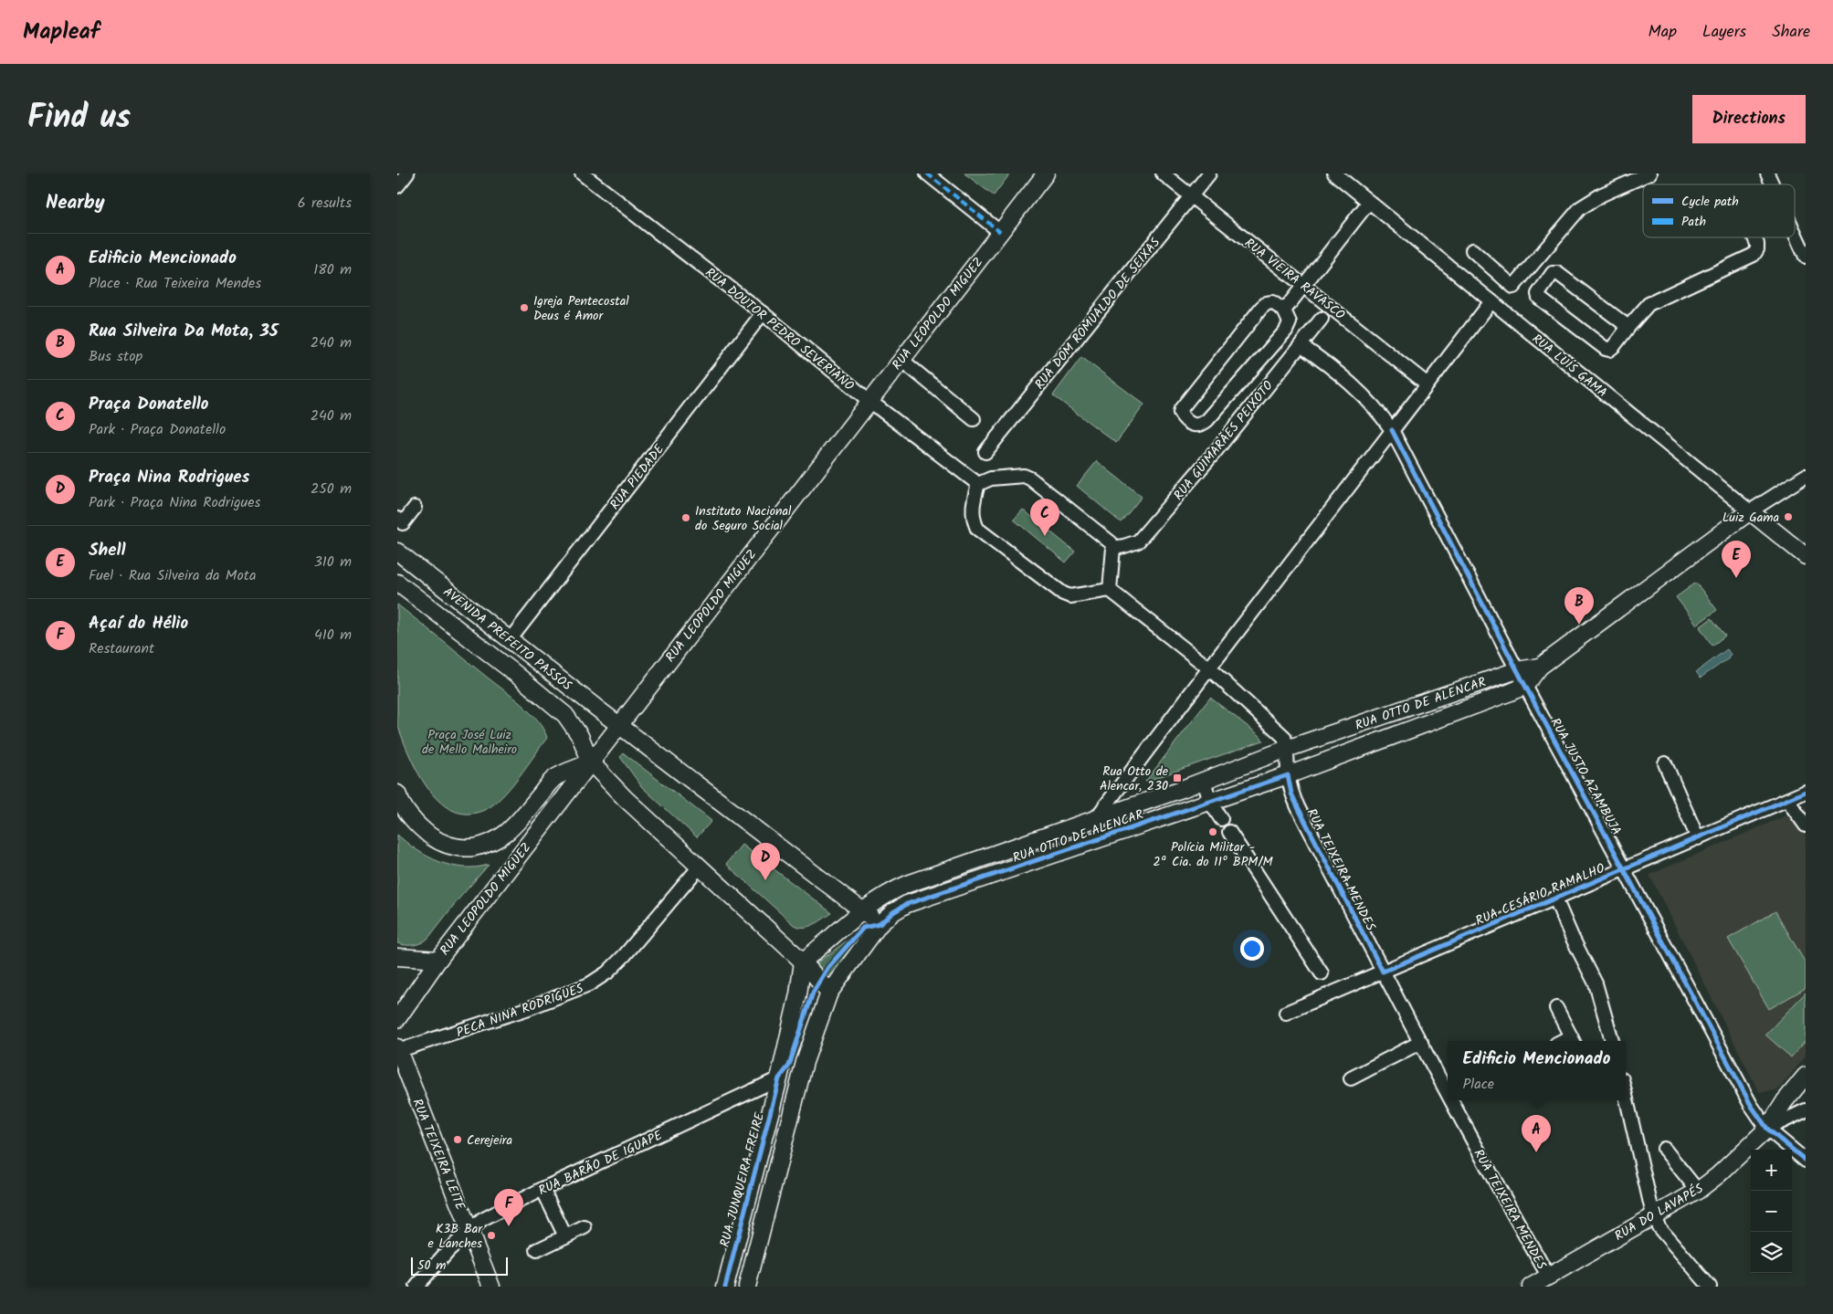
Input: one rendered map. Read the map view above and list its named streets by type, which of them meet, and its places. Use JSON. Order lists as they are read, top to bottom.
{
  "streets": {
    "main road": [
      "RUA LEOPOLDO MIGUEZ",
      "RUA LUÍS GAMA",
      "AVENIDA PREFEITO PASSOS",
      "RUA OTTO DE ALENCAR",
      "RUA TEIXEIRA LEITE",
      "RUA JUNQUEIRA FREIRE",
      "RUA DO LAVAPÉS"
    ],
    "street": [
      "RUA VIEIRA RAVASCO",
      "RUA DOM ROMUALDO DE SEIXAS",
      "RUA DOUTOR PEDRO SEVERIANO",
      "RUA GUIMARÃES PEIXOTO",
      "RUA PIEDADE",
      "RUA JUSTO AZAMBUJA",
      "RUA TEIXEIRA MENDES",
      "RUA CESÁRIO RAMALHO",
      "PECA NINA RODRIGUES",
      "RUA BARÃO DE IGUAPE"
    ]
  },
  "crossings": [
    ["RUA VIEIRA RAVASCO", "RUA DOM ROMUALDO DE SEIXAS"],
    ["RUA LEOPOLDO MIGUEZ", "RUA DOUTOR PEDRO SEVERIANO"],
    ["RUA LEOPOLDO MIGUEZ", "AVENIDA PREFEITO PASSOS"],
    ["RUA DOUTOR PEDRO SEVERIANO", "RUA PIEDADE"],
    ["RUA GUIMARÃES PEIXOTO", "RUA JUSTO AZAMBUJA"],
    ["RUA PIEDADE", "AVENIDA PREFEITO PASSOS"],
    ["AVENIDA PREFEITO PASSOS", "RUA OTTO DE ALENCAR"],
    ["RUA OTTO DE ALENCAR", "RUA JUSTO AZAMBUJA"],
    ["RUA OTTO DE ALENCAR", "RUA TEIXEIRA MENDES"],
    ["RUA JUSTO AZAMBUJA", "RUA CESÁRIO RAMALHO"],
    ["RUA JUSTO AZAMBUJA", "RUA DO LAVAPÉS"],
    ["RUA TEIXEIRA MENDES", "RUA CESÁRIO RAMALHO"],
    ["RUA TEIXEIRA MENDES", "RUA DO LAVAPÉS"],
    ["PECA NINA RODRIGUES", "RUA TEIXEIRA LEITE"],
    ["RUA TEIXEIRA LEITE", "RUA BARÃO DE IGUAPE"],
    ["RUA BARÃO DE IGUAPE", "RUA JUNQUEIRA FREIRE"]
  ],
  "parks": ["Praça José Luiz de Mello Malheiro"],
  "places": {
    "other": [
      "Igreja Pentecostal Deus é Amor",
      "Luiz Gama",
      "Instituto Nacional do Seguro Social",
      "Polícia Militar - 2ª Cia. do 11º BPM/M",
      "Cerejeira",
      "K3B Bar e Lanches"
    ],
    "transit": ["Rua Otto de Alencar, 230"]
  },
  "legend": ["Cycle path", "Path"],
  "scale_bar": "50 m",
  "page": {
    "header": "Mapleaf",
    "nav": ["Map", "Layers", "Share"],
    "title": "Find us",
    "buttons": "Directions",
    "heading": ["Nearby", "6 results"],
    "list": [
      {
        "mark": "A",
        "name": "Edificio Mencionado",
        "note": "Place · Rua Teixeira Mendes",
        "value": "180 m"
      },
      {
        "mark": "B",
        "name": "Rua Silveira Da Mota, 35",
        "note": "Bus stop",
        "value": "240 m"
      },
      {
        "mark": "C",
        "name": "Praça Donatello",
        "note": "Park · Praça Donatello",
        "value": "240 m"
      },
      {
        "mark": "D",
        "name": "Praça Nina Rodrigues",
        "note": "Park · Praça Nina Rodrigues",
        "value": "250 m"
      },
      {
        "mark": "E",
        "name": "Shell",
        "note": "Fuel · Rua Silveira da Mota",
        "value": "310 m"
      },
      {
        "mark": "F",
        "name": "Açaí do Hélio",
        "note": "Restaurant",
        "value": "410 m"
      }
    ],
    "pins": [
      "C",
      "E",
      "B",
      "D",
      "A",
      "F"
    ],
    "popup": ["Edificio Mencionado", "Place"],
    "map_buttons": ["+", "−"],
    "scale": "50 m"
  }
}
